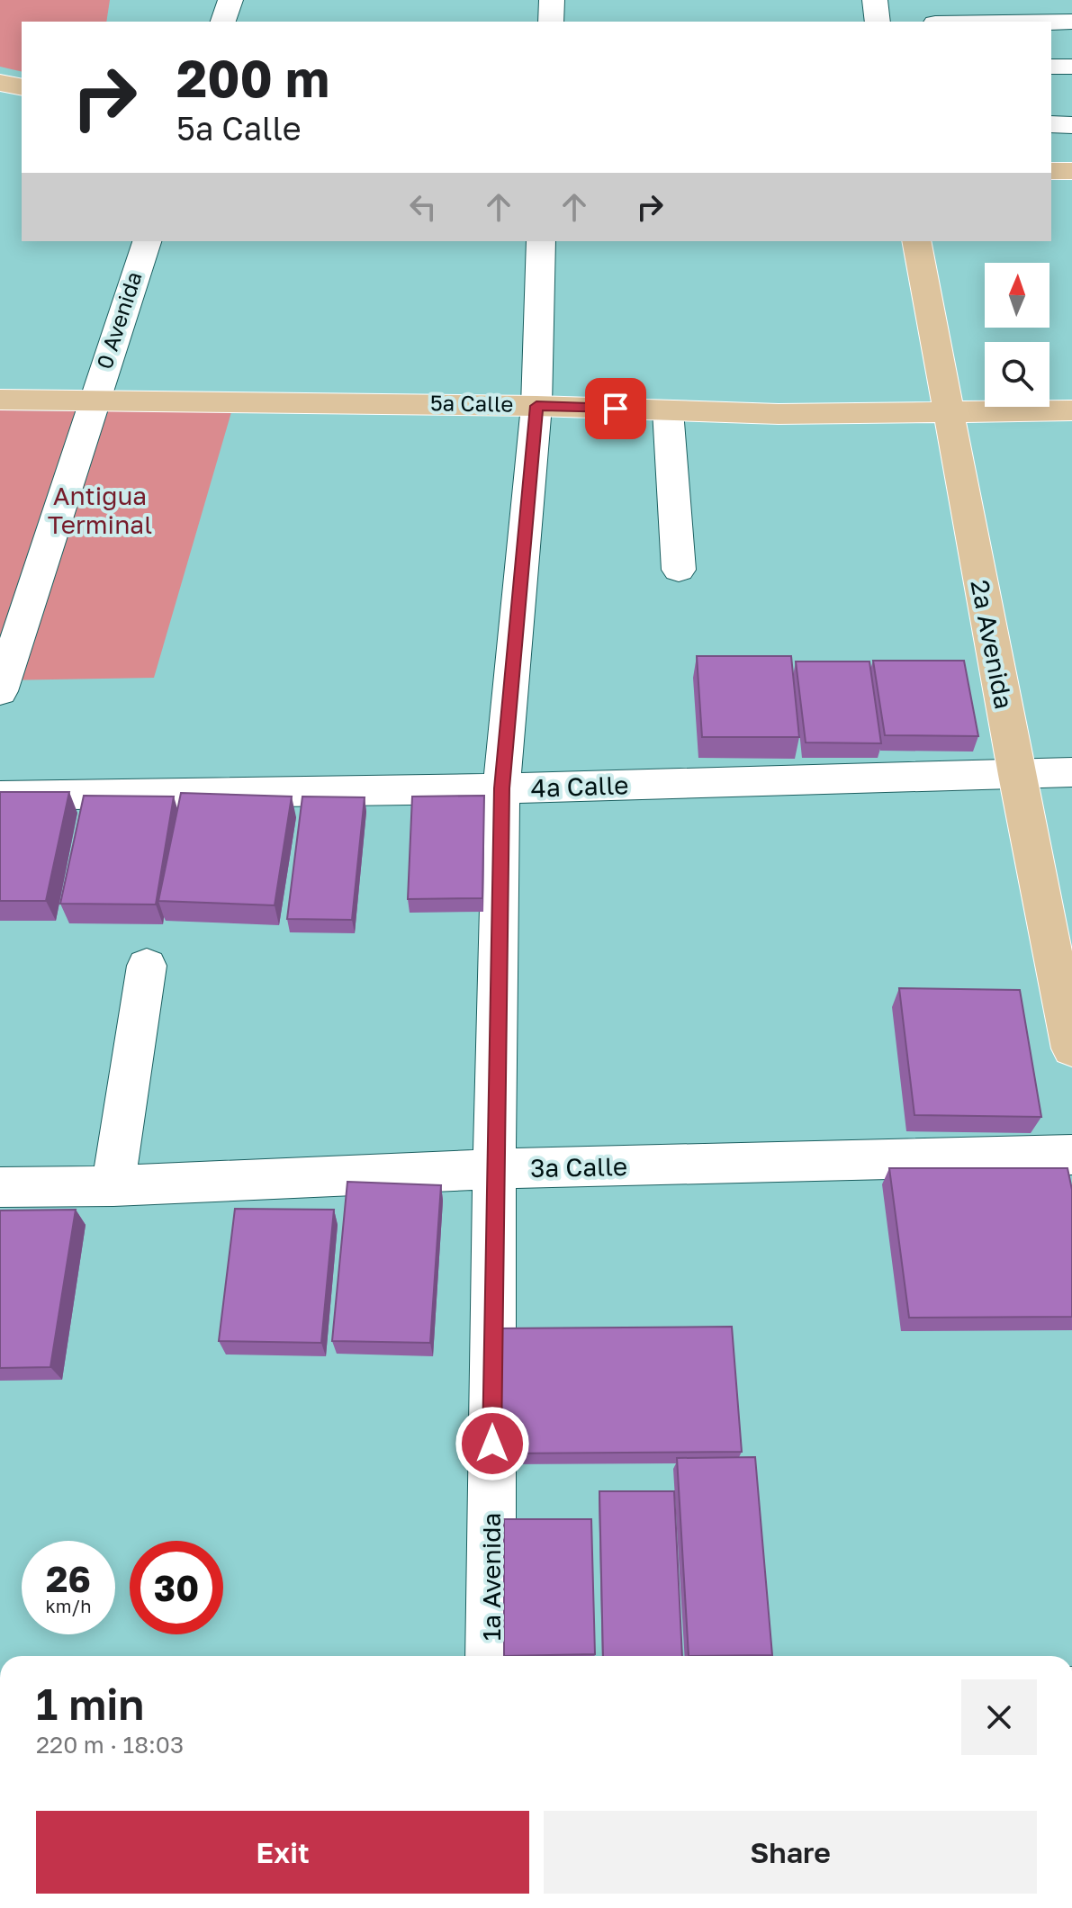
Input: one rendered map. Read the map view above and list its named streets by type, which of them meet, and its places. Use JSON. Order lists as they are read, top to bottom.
{
  "streets": {
    "main road": ["5a Calle", "2a Avenida"],
    "street": [
      "0 Avenida",
      "4a Calle",
      "3a Calle",
      "1a Avenida"
    ]
  },
  "crossings": [
    ["0 Avenida", "5a Calle"],
    ["5a Calle", "2a Avenida"],
    ["5a Calle", "1a Avenida"],
    ["2a Avenida", "4a Calle"],
    ["4a Calle", "1a Avenida"],
    ["3a Calle", "1a Avenida"]
  ],
  "parks": ["Antigua Terminal"],
  "north": "top",
  "page": {
    "turn": ["200 m", "5a Calle"],
    "speed": "26 km/h",
    "limit": "30",
    "heading": ["1 min", "220 m · 18:03"],
    "buttons": ["Exit", "Share"]
  }
}
